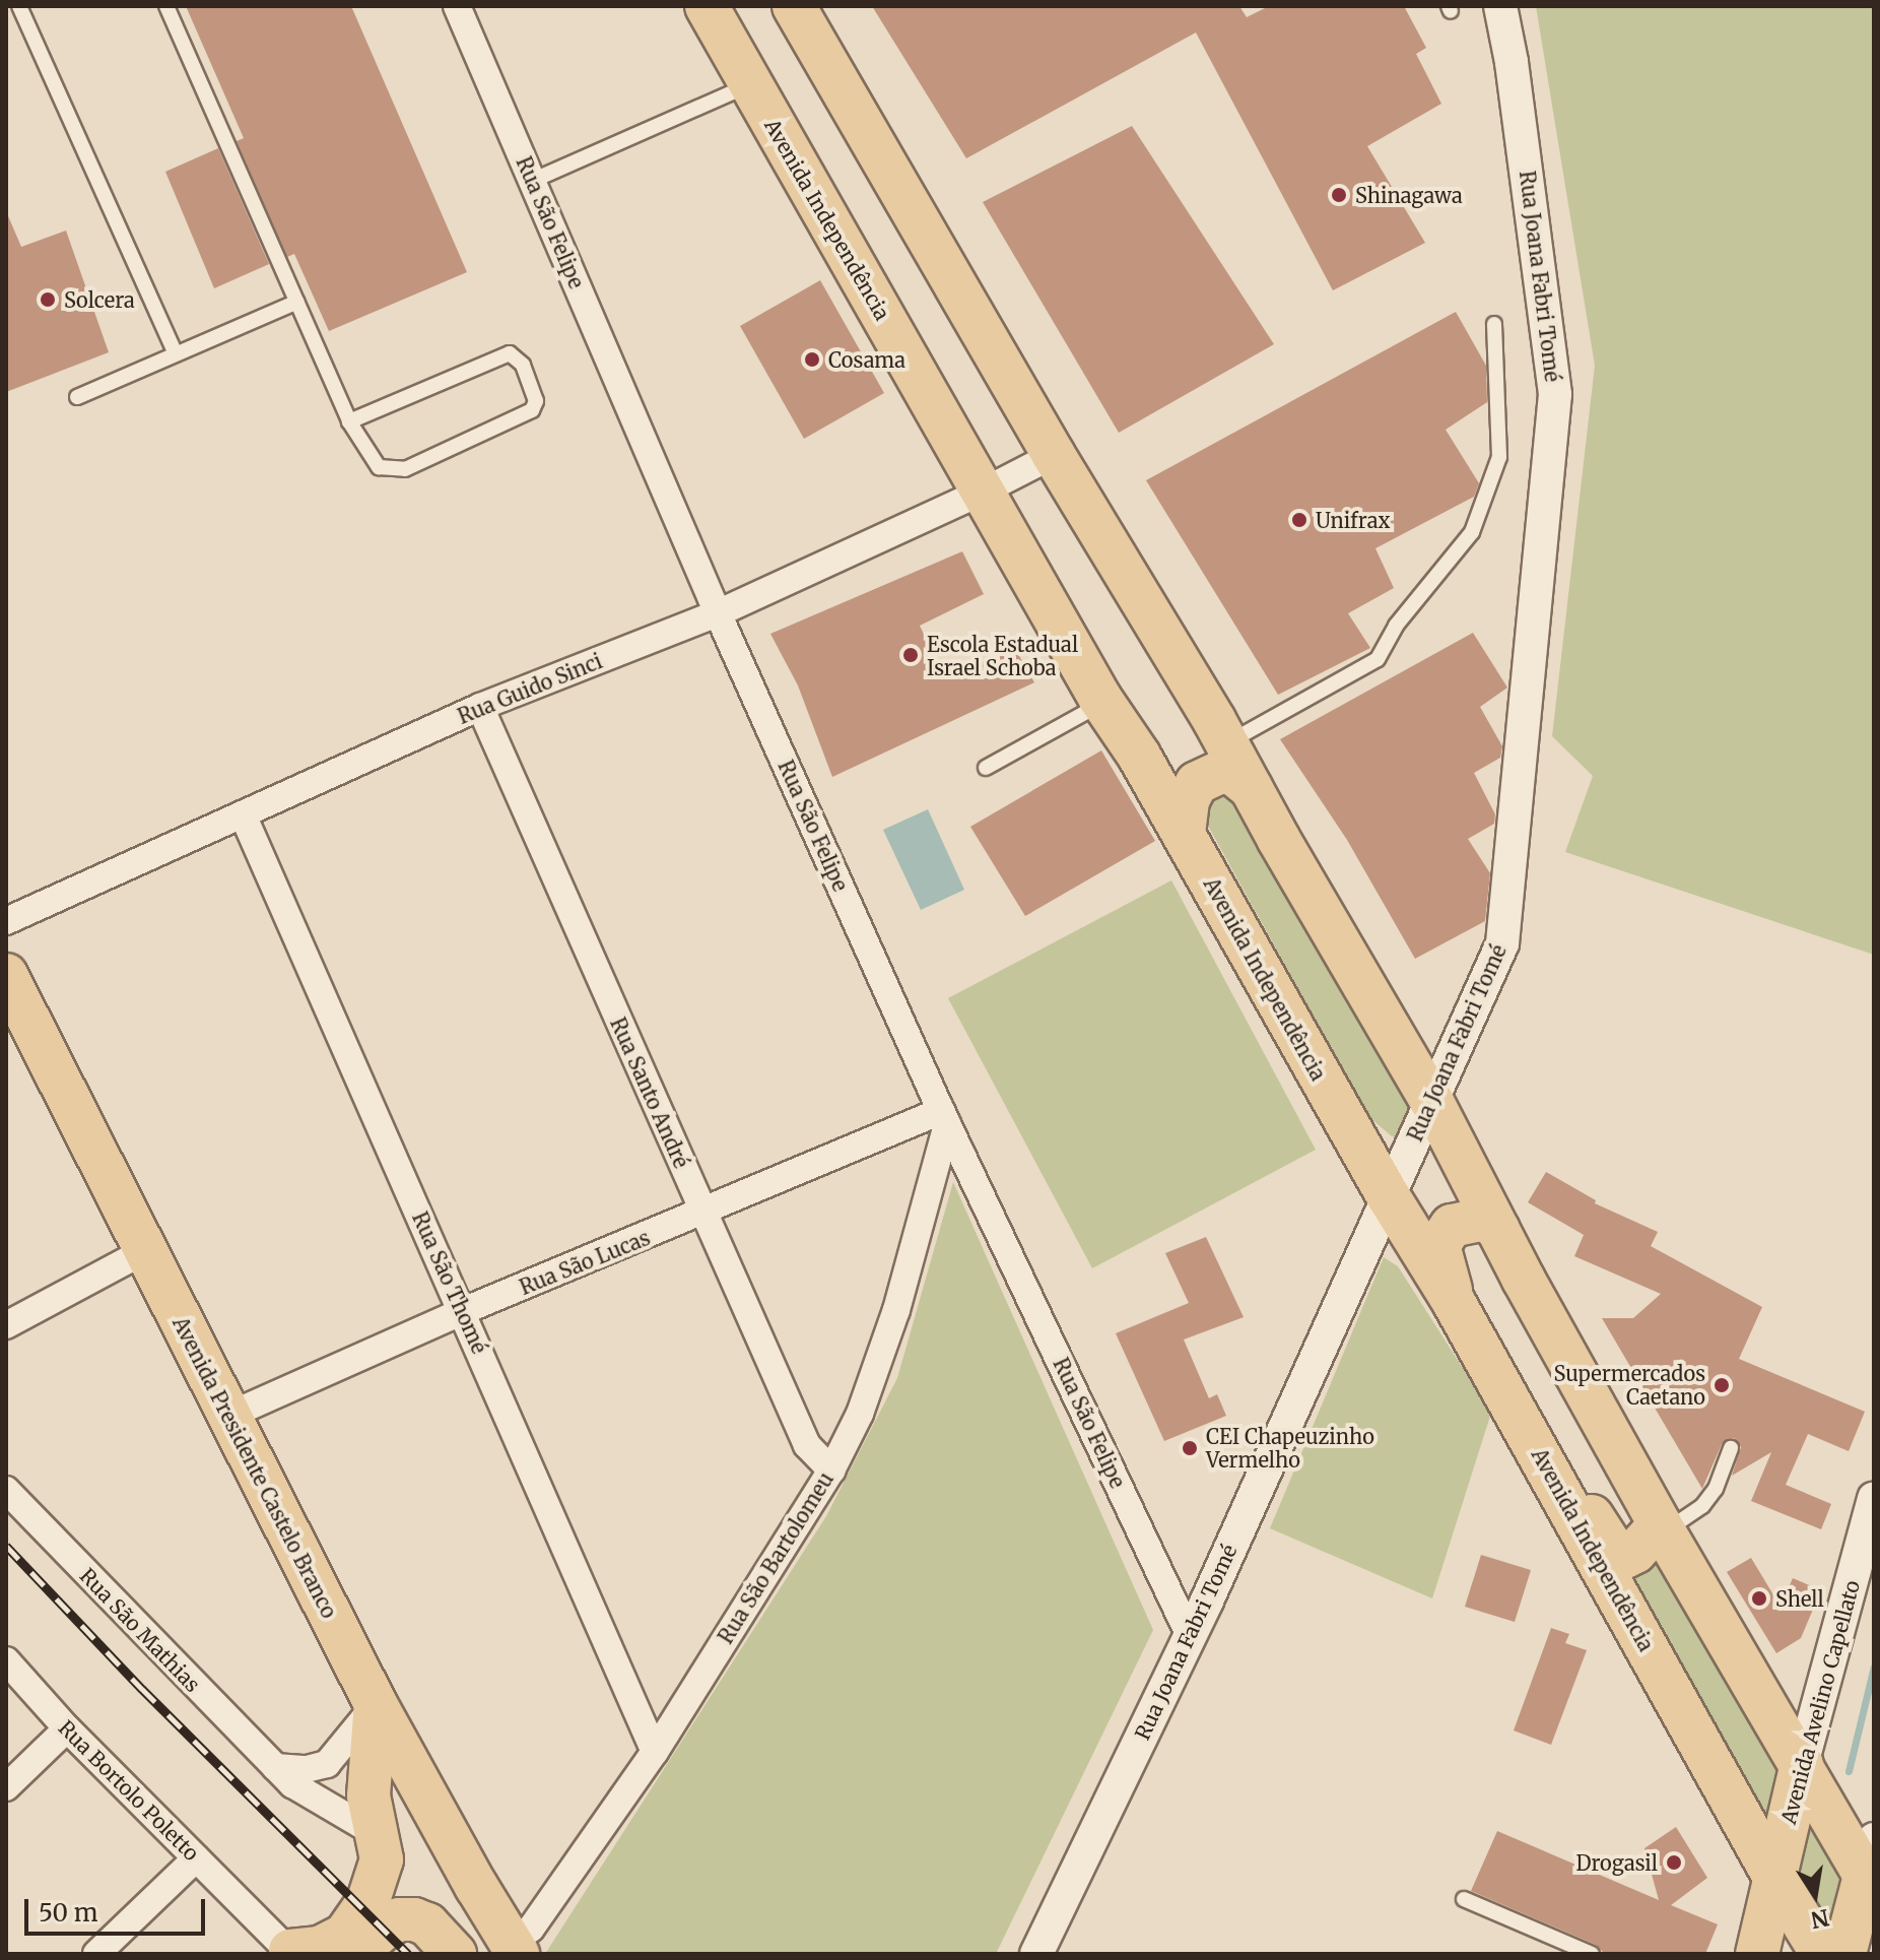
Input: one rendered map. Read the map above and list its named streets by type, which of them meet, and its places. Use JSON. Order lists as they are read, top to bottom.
{
  "streets": {
    "main road": ["Avenida Independência", "Avenida Presidente Castelo Branco", "Avenida Avelino Capellato"],
    "street": [
      "Rua São Felipe",
      "Rua Joana Fabri Tomé",
      "Rua Guido Sinci",
      "Rua Santo André",
      "Rua São Lucas",
      "Rua São Thomé",
      "Rua São Bartolomeu",
      "Rua São Mathias",
      "Rua Bortolo Poletto"
    ]
  },
  "crossings": [
    ["Avenida Independência", "Rua Joana Fabri Tomé"],
    ["Avenida Independência", "Rua Guido Sinci"],
    ["Avenida Independência", "Avenida Avelino Capellato"],
    ["Rua São Felipe", "Rua Joana Fabri Tomé"],
    ["Rua São Felipe", "Rua Guido Sinci"],
    ["Rua São Felipe", "Rua São Lucas"],
    ["Rua São Felipe", "Rua São Bartolomeu"],
    ["Rua Guido Sinci", "Rua Santo André"],
    ["Rua Guido Sinci", "Rua São Thomé"],
    ["Rua Santo André", "Rua São Lucas"],
    ["Rua Santo André", "Rua São Bartolomeu"],
    ["Rua São Lucas", "Rua São Thomé"],
    ["Rua São Lucas", "Avenida Presidente Castelo Branco"],
    ["Rua São Lucas", "Rua São Bartolomeu"],
    ["Rua São Thomé", "Rua São Bartolomeu"],
    ["Avenida Presidente Castelo Branco", "Rua São Bartolomeu"]
  ],
  "places": [
    "Shinagawa",
    "Solcera",
    "Cosama",
    "Unifrax",
    "Escola Estadual Israel Schoba",
    "Supermercados Caetano",
    "CEI Chapeuzinho Vermelho",
    "Shell",
    "Drogasil"
  ],
  "scale_bar": "50 m",
  "north": "bottom"
}
